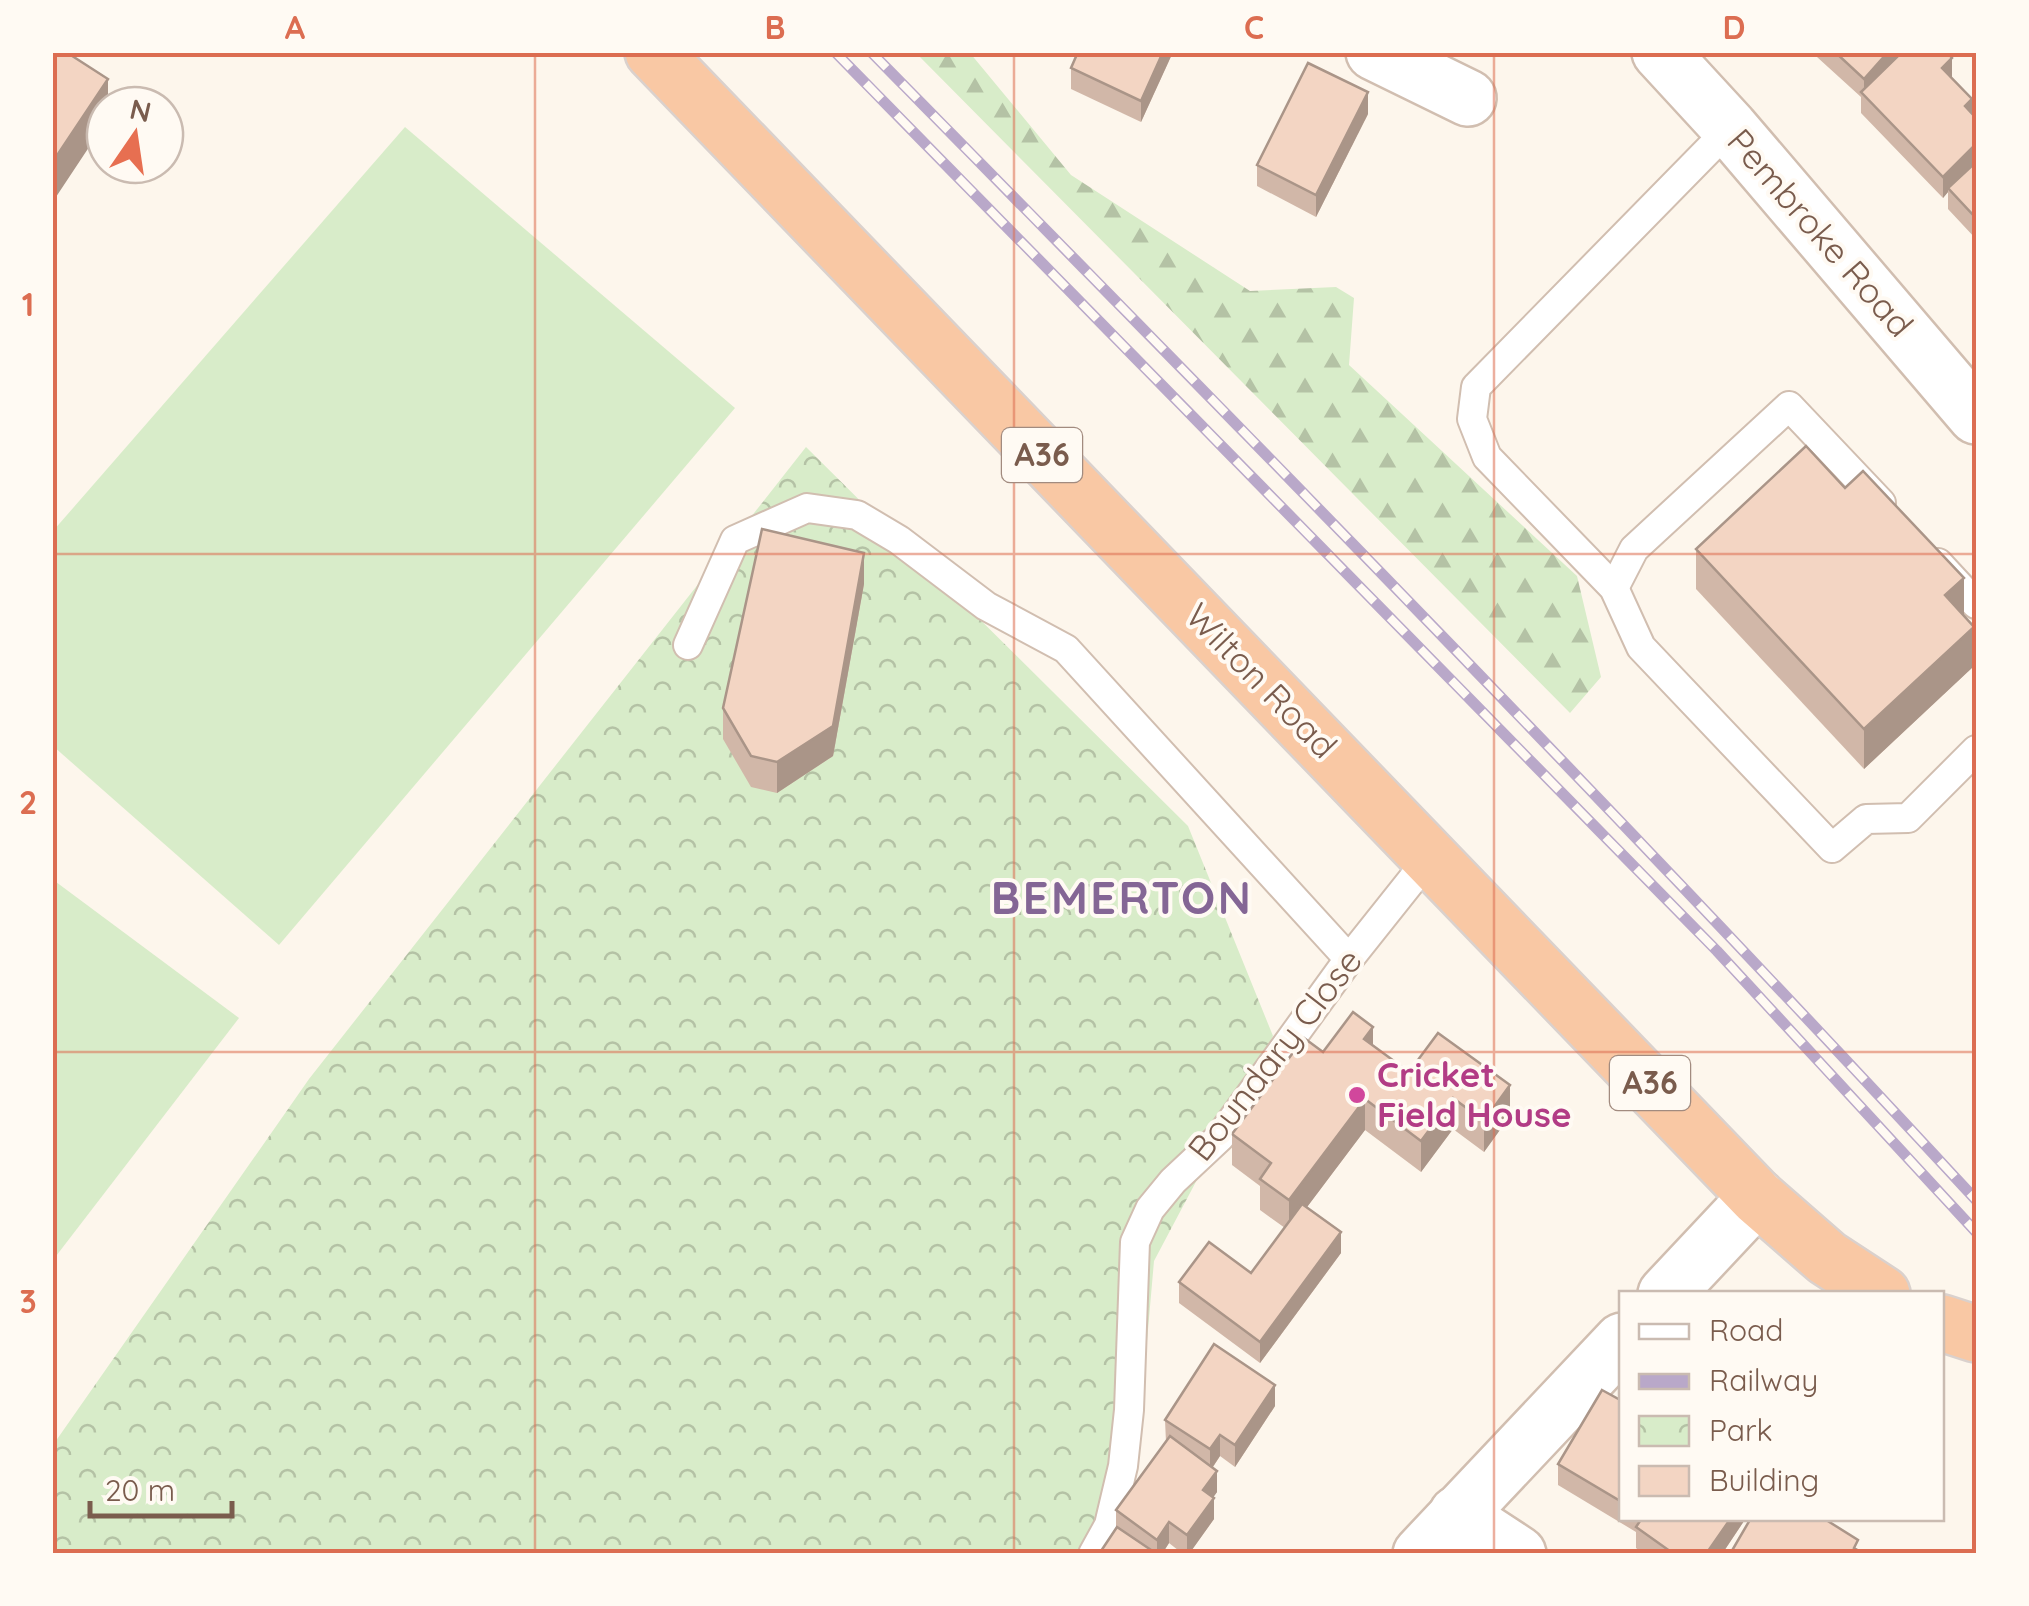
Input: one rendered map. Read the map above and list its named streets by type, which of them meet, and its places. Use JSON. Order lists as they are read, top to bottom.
{
  "streets": {
    "highway": ["A36", "Wilton Road"],
    "street": ["Pembroke Road"],
    "lane": ["Boundary Close"]
  },
  "crossings": [
    ["Wilton Road", "Boundary Close"]
  ],
  "districts": ["BEMERTON"],
  "places": ["Cricket Field House"],
  "legend": [
    "Road",
    "Railway",
    "Park",
    "Building"
  ],
  "scale_bar": "20 m",
  "north": "top",
  "grid": {
    "columns": [
      "A",
      "B",
      "C",
      "D"
    ],
    "rows": ["1", "2", "3"]
  }
}
